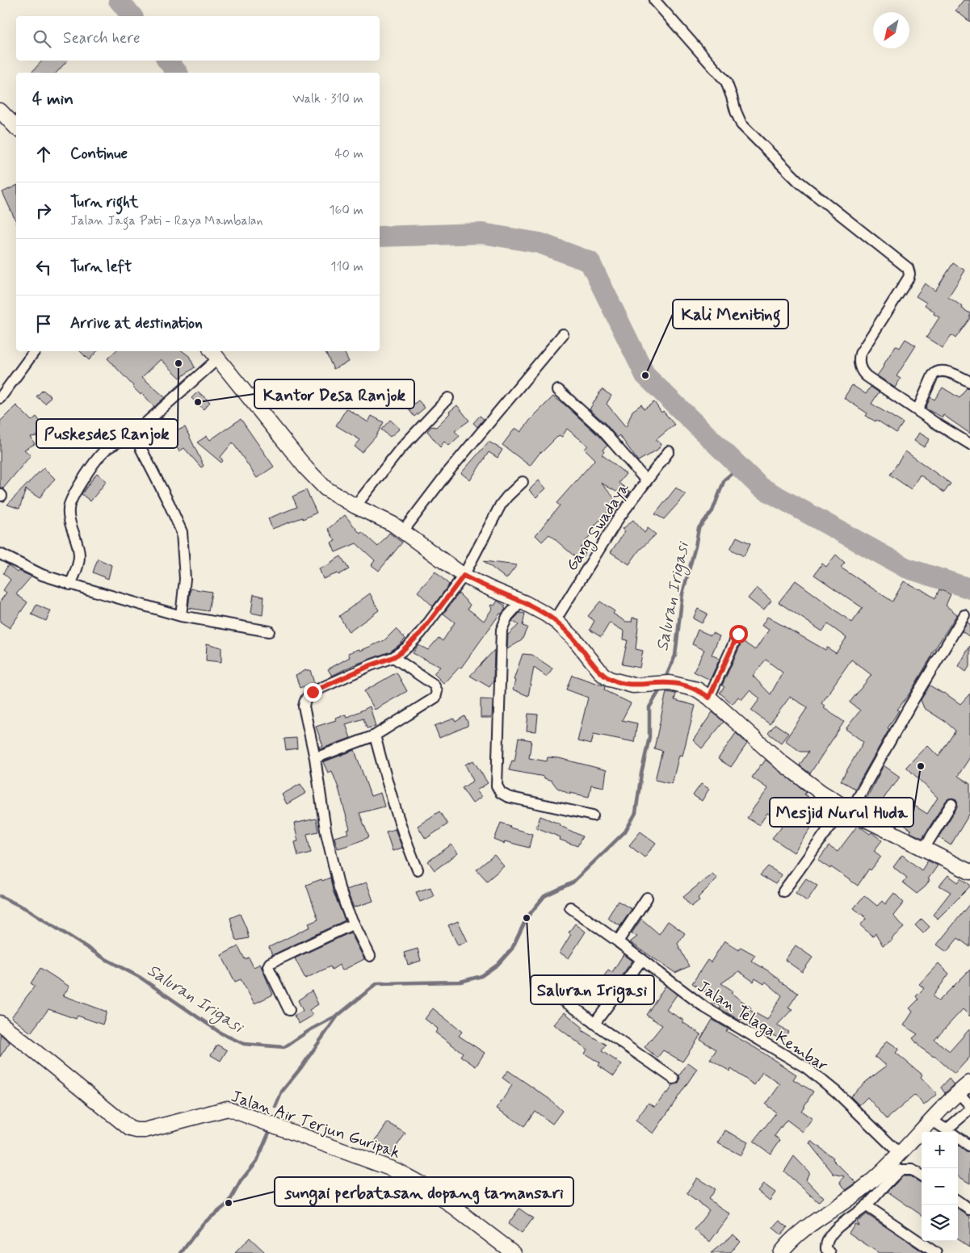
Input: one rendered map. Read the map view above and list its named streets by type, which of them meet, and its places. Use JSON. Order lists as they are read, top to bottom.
{
  "streets": {
    "street": ["Gang Swadaya", "Jalan Telaga Kembar", "Jalan Air Terjun Guripak"]
  },
  "water": ["Saluran Irigasi"],
  "places": [
    "Puskesdes Ranjok",
    "Kali Meniting",
    "Kantor Desa Ranjok",
    "Mesjid Nurul Huda",
    "Saluran Irigasi",
    "sungai perbatasan dopang tamansari"
  ],
  "north": "bottom left",
  "page": {
    "search": "Search here",
    "heading": ["4 min", "Walk · 310 m"],
    "list": [
      ["Continue", "40 m"],
      ["Turn right", "Jalan Jaga Pati - Raya Mambalan", "160 m"],
      ["Turn left", "110 m"],
      "Arrive at destination"
    ],
    "map_buttons": ["+", "−"]
  }
}
